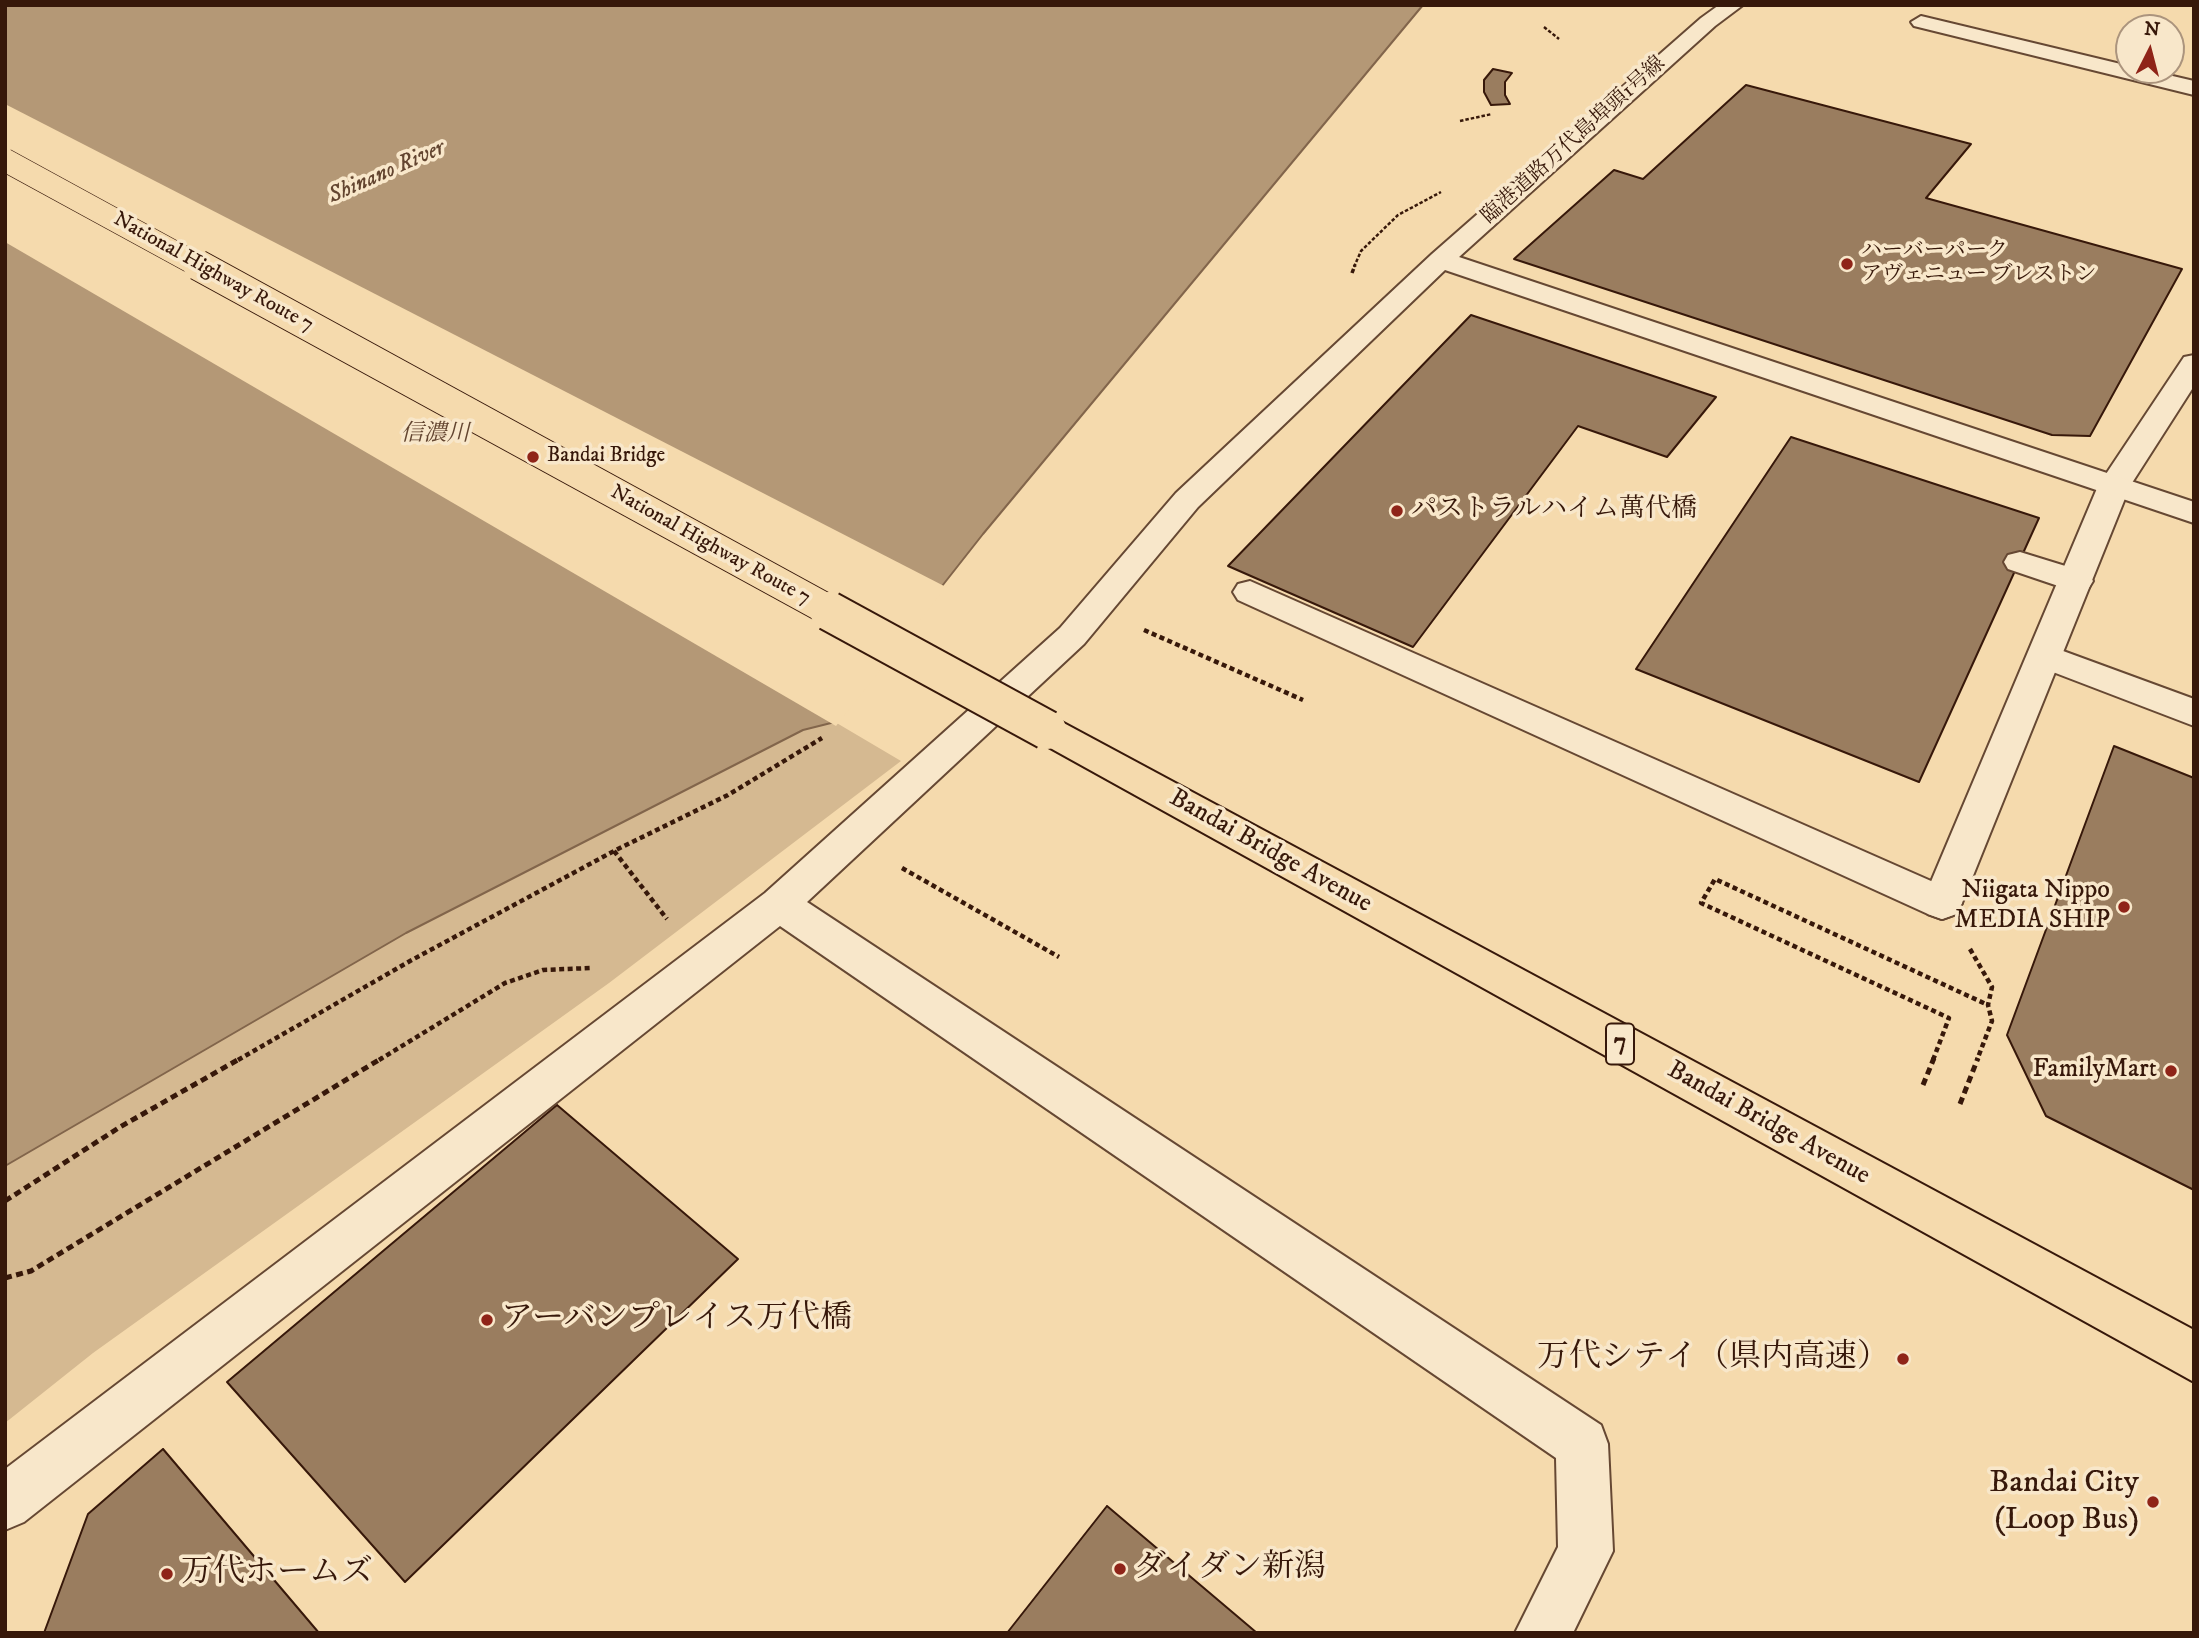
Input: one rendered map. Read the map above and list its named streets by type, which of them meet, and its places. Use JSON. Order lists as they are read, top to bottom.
{
  "streets": {
    "highway": ["National Highway Route 7", "Bandai Bridge Avenue", "7"],
    "street": ["臨港道路万代島埠頭1号線"]
  },
  "crossings": [
    ["National Highway Route 7", "Bandai Bridge Avenue"]
  ],
  "water": ["Shinano River", "信濃川"],
  "places": [
    "ハーバーパーク アヴェニュー ブレストン",
    "Bandai Bridge",
    "パストラルハイム萬代橋",
    "Niigata Nippo MEDIA SHIP",
    "FamilyMart",
    "アーバンプレイス万代橋",
    "万代シテイ（県内高速）",
    "Bandai City (Loop Bus)",
    "ダイダン新潟",
    "万代ホームズ"
  ],
  "north": "top"
}
